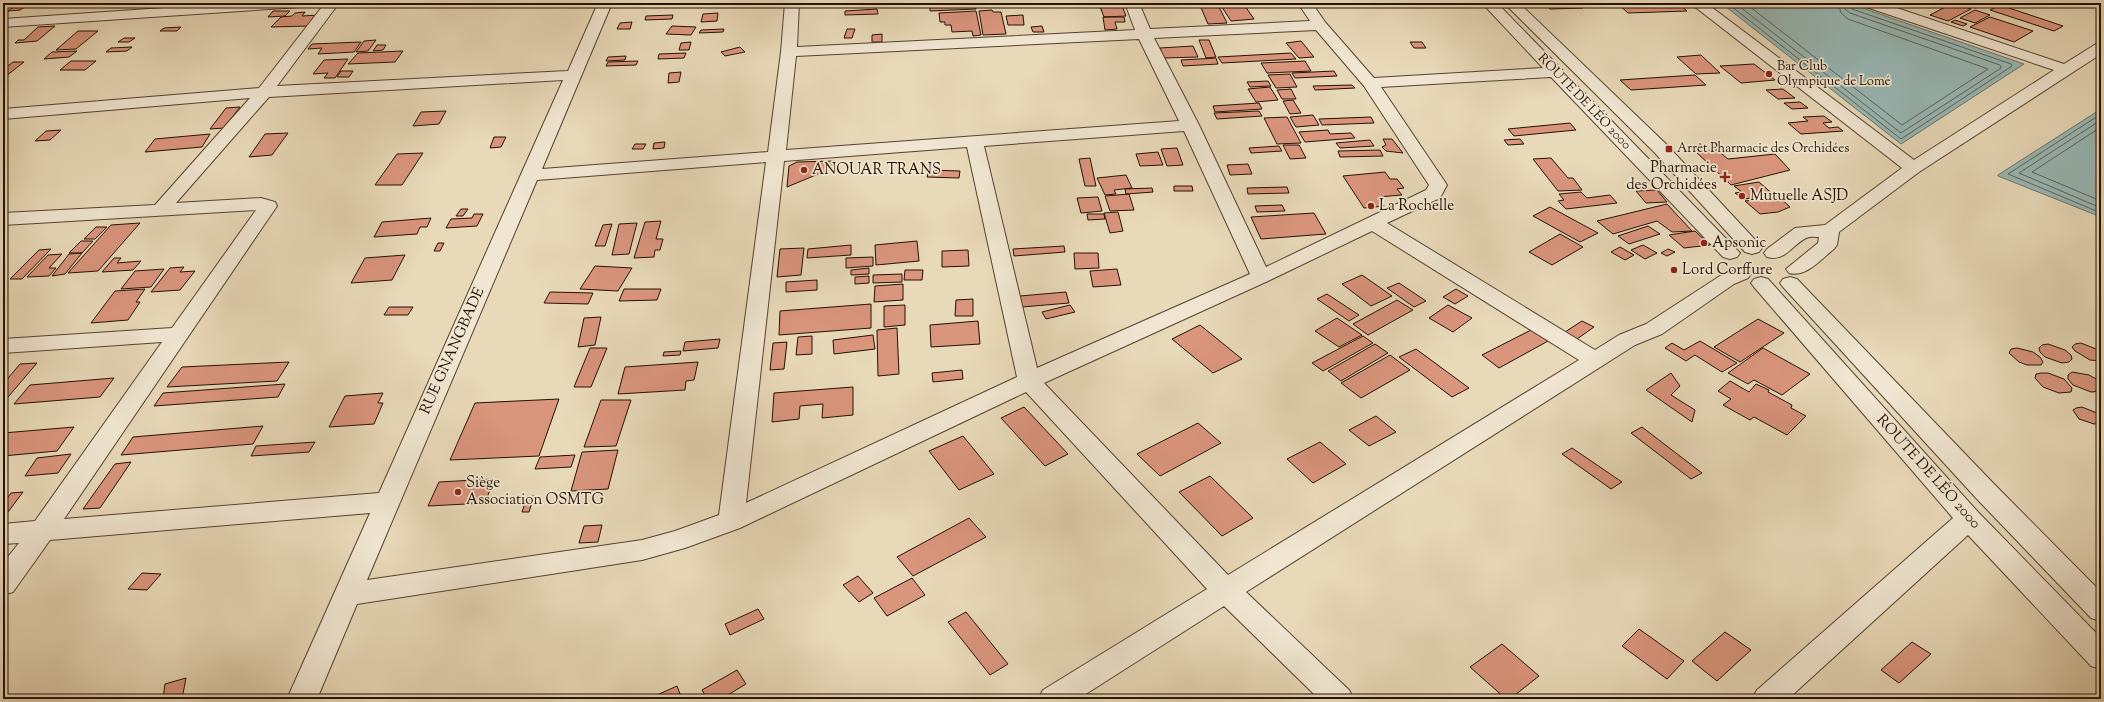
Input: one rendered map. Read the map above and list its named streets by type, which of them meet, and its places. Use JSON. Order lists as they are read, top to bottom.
{
  "streets": {
    "street": ["ROUTE DE LÉO 2000", "RUE GNANGBADE"]
  },
  "places": {
    "other": [
      "Bar Club Olympique de Lomé",
      "ANOUAR TRANS",
      "Mutuelle ASJD",
      "La Rochelle",
      "Apsonic",
      "Lord Corffure",
      "Siège Association OSMTG"
    ],
    "transit": ["Arrêt Pharmacie des Orchidées"],
    "health": ["Pharmacie des Orchidées"]
  }
}
